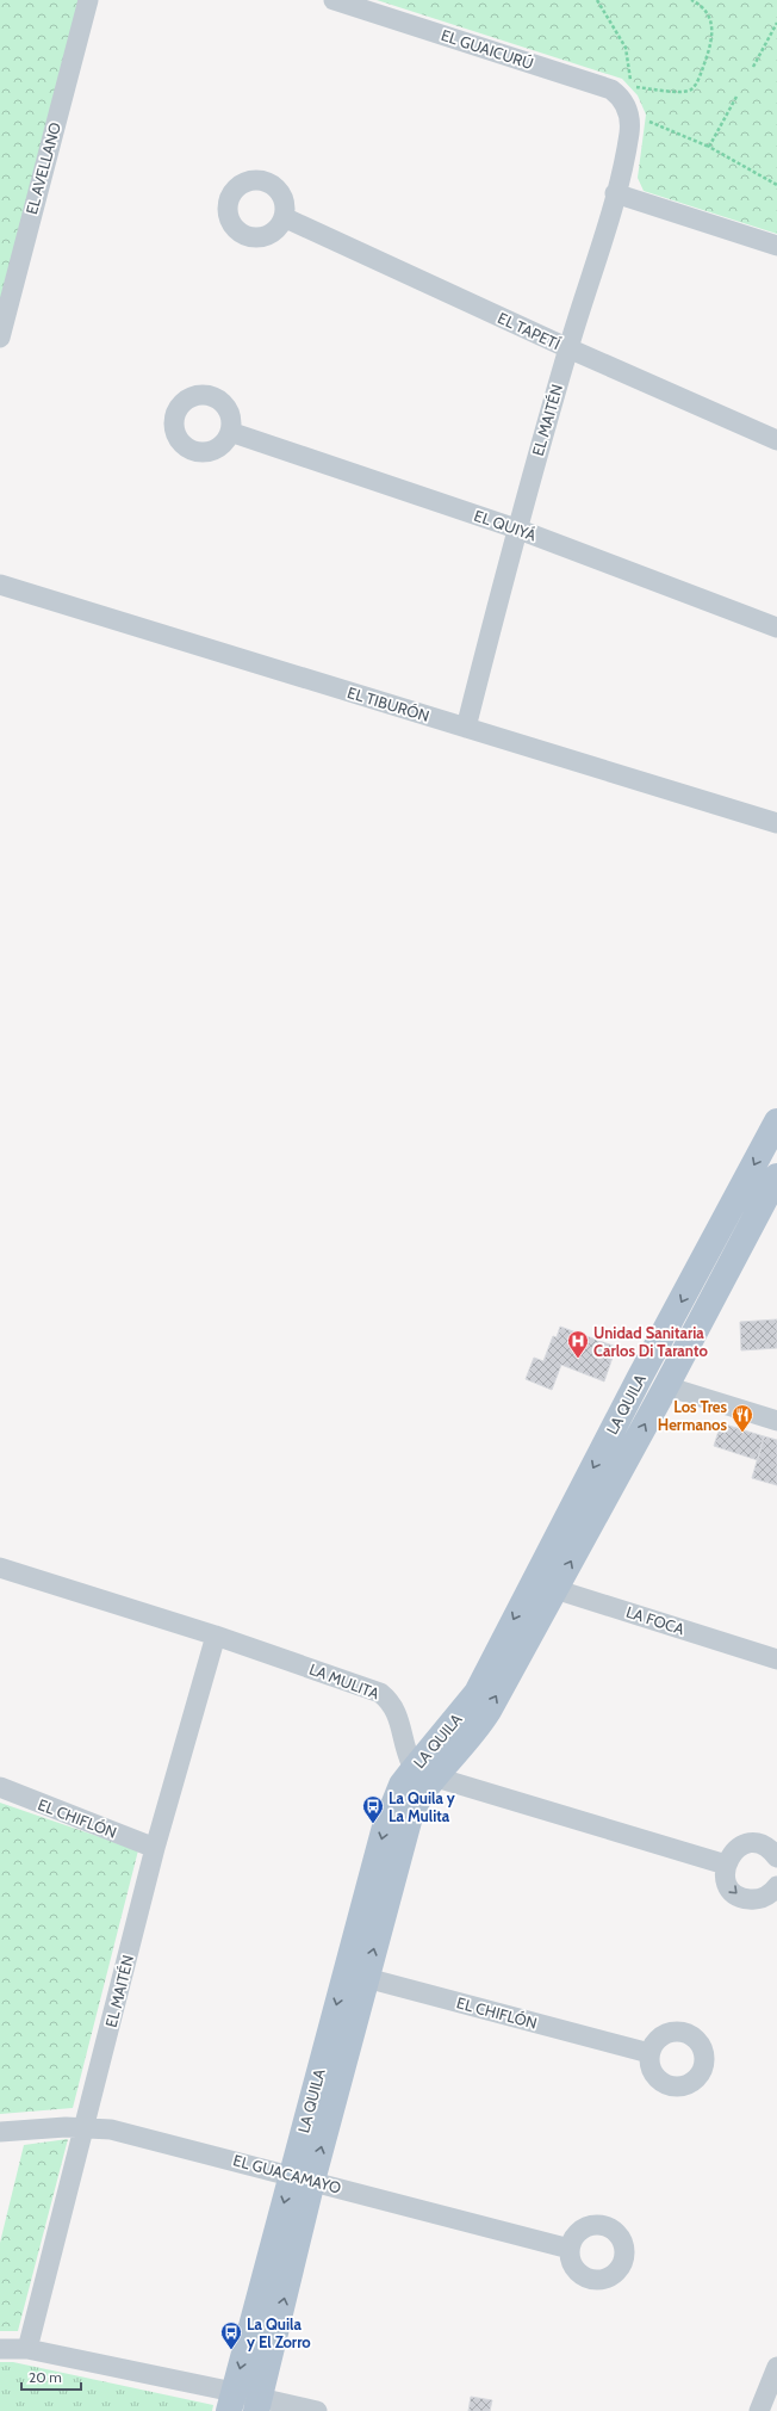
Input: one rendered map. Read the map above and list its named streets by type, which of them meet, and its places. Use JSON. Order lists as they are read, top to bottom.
{
  "streets": {
    "main road": ["LA QUILA"],
    "street": [
      "EL GUAICURÚ",
      "EL AVELLANO",
      "EL TAPETÍ",
      "EL MAITÉN",
      "EL QUIYÁ",
      "EL TIBURÓN",
      "LA FOCA",
      "LA MULITA",
      "EL CHIFLÓN",
      "EL GUACAMAYO"
    ]
  },
  "crossings": [
    ["EL GUAICURÚ", "EL MAITÉN"],
    ["EL TAPETÍ", "EL MAITÉN"],
    ["EL MAITÉN", "EL QUIYÁ"],
    ["EL MAITÉN", "EL TIBURÓN"],
    ["EL MAITÉN", "LA MULITA"],
    ["EL MAITÉN", "EL CHIFLÓN"],
    ["EL MAITÉN", "EL GUACAMAYO"],
    ["LA QUILA", "LA FOCA"],
    ["LA QUILA", "LA MULITA"],
    ["LA QUILA", "EL CHIFLÓN"],
    ["LA QUILA", "EL GUACAMAYO"]
  ],
  "places": {
    "hospital": ["Unidad Sanitaria Carlos Di Taranto"],
    "restaurant": ["Los Tres Hermanos"],
    "bus stop": ["La Quila y La Mulita", "La Quila y El Zorro"]
  },
  "scale_bar": "20 m"
}
